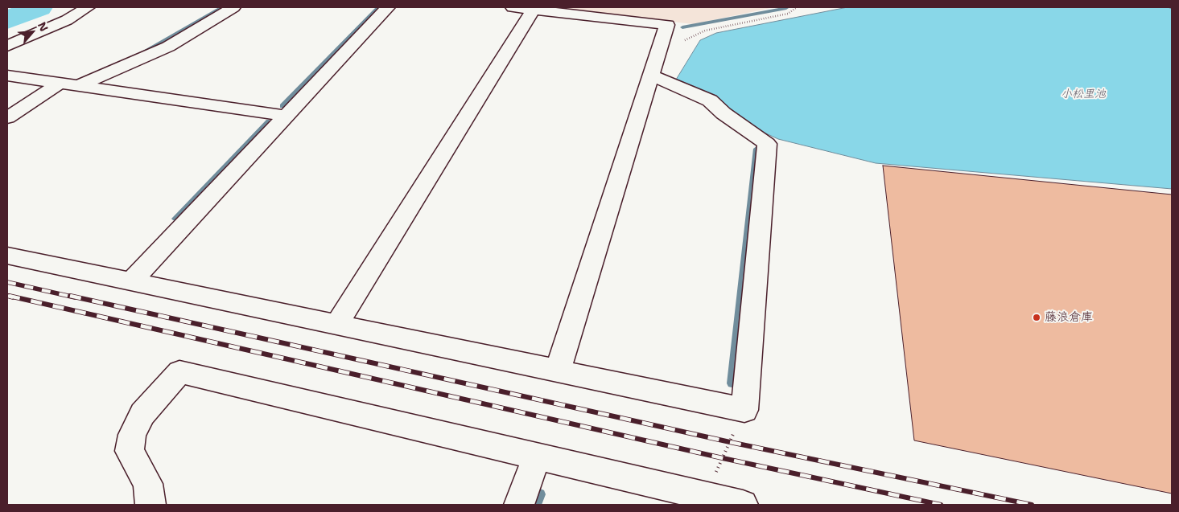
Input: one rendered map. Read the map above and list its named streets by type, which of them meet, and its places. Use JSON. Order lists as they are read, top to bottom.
{
  "water": ["小松里池"],
  "places": ["藤浪倉庫"],
  "north": "top right"
}
